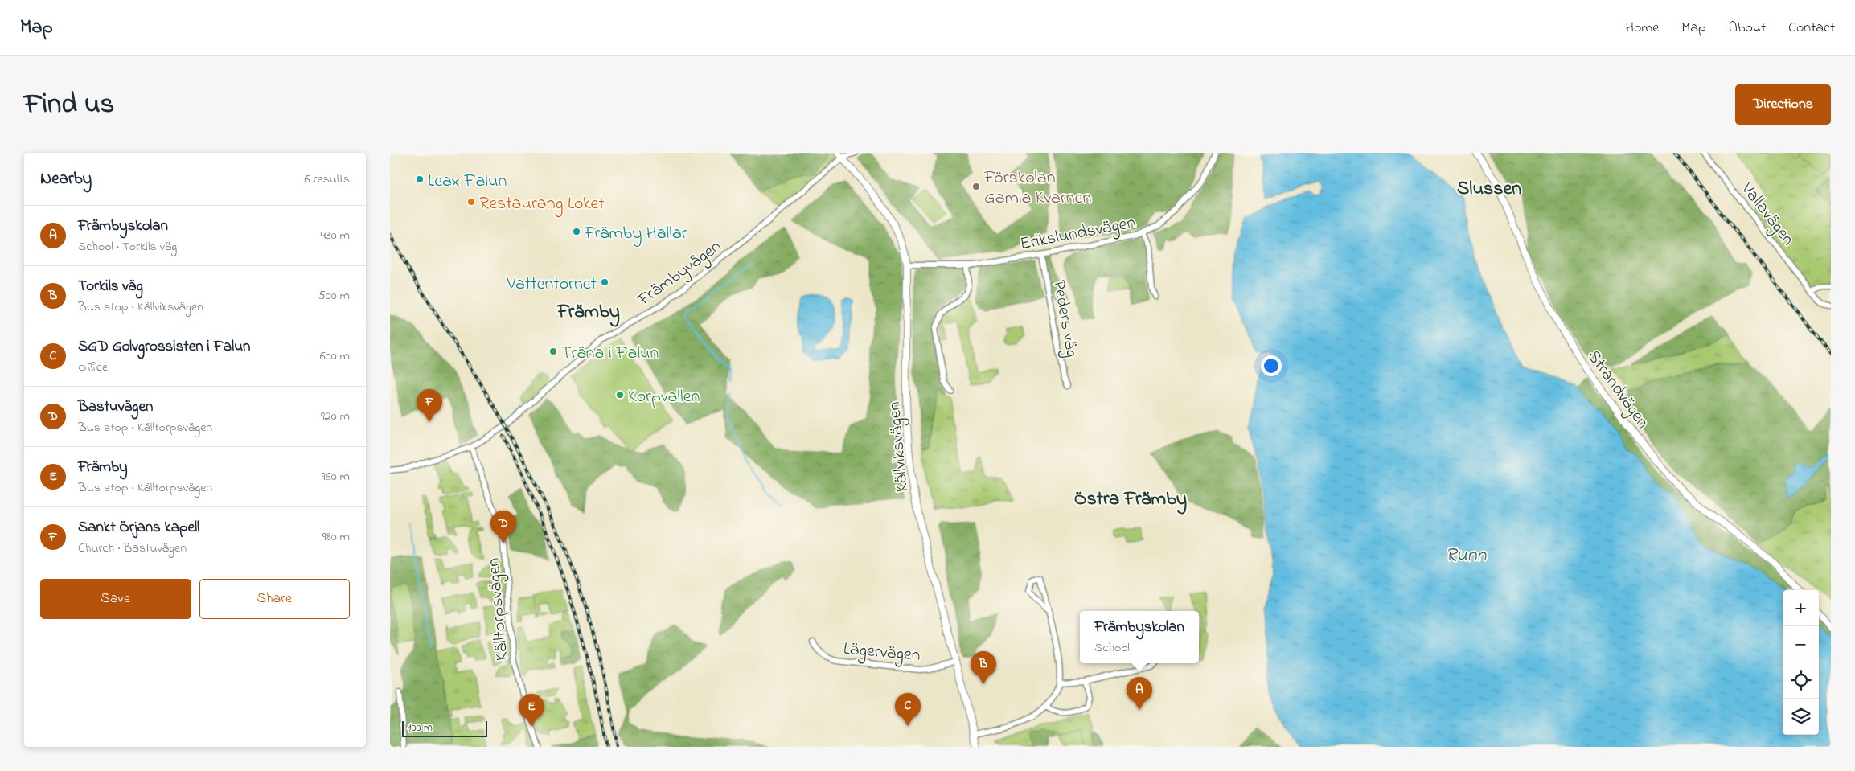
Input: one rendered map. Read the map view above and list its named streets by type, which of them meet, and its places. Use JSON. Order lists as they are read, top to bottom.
{
  "streets": {
    "street": [
      "Vallavägen",
      "Erikslundsvägen",
      "Främbyvägen",
      "Peders väg",
      "Strandvägen",
      "Källviksvägen",
      "Källtorpsvägen",
      "Lägervägen"
    ]
  },
  "crossings": [
    ["Erikslundsvägen", "Peders väg"],
    ["Erikslundsvägen", "Källviksvägen"],
    ["Främbyvägen", "Källviksvägen"],
    ["Främbyvägen", "Källtorpsvägen"],
    ["Källviksvägen", "Lägervägen"]
  ],
  "districts": ["Slussen", "Främby", "Östra Främby"],
  "water": ["Runn"],
  "places": [
    "Leax Falun",
    "Förskolan Gamla Kvarnen",
    "Restaurang Loket",
    "Främby Hallar",
    "Vattentornet",
    "Träna i Falun",
    "Korpvallen"
  ],
  "scale_bar": "100 m",
  "page": {
    "header": "Map",
    "nav": [
      "Home",
      "Map",
      "About",
      "Contact"
    ],
    "title": "Find us",
    "buttons": [
      "Directions",
      ["Save", "Share"]
    ],
    "heading": ["Nearby", "6 results"],
    "list": [
      {
        "mark": "A",
        "name": "Främbyskolan",
        "note": "School · Torkils väg",
        "value": "430 m"
      },
      {
        "mark": "B",
        "name": "Torkils väg",
        "note": "Bus stop · Källviksvägen",
        "value": "500 m"
      },
      {
        "mark": "C",
        "name": "SGD Golvgrossisten i Falun",
        "note": "Office",
        "value": "600 m"
      },
      {
        "mark": "D",
        "name": "Bastuvägen",
        "note": "Bus stop · Källtorpsvägen",
        "value": "920 m"
      },
      {
        "mark": "E",
        "name": "Främby",
        "note": "Bus stop · Källtorpsvägen",
        "value": "960 m"
      },
      {
        "mark": "F",
        "name": "Sankt Örjans kapell",
        "note": "Church · Bastuvägen",
        "value": "980 m"
      }
    ],
    "pins": [
      "F",
      "D",
      "B",
      "A",
      "C",
      "E"
    ],
    "map_buttons": ["+", "−"],
    "popup": ["Främbyskolan", "School"],
    "scale": "100 m"
  }
}
